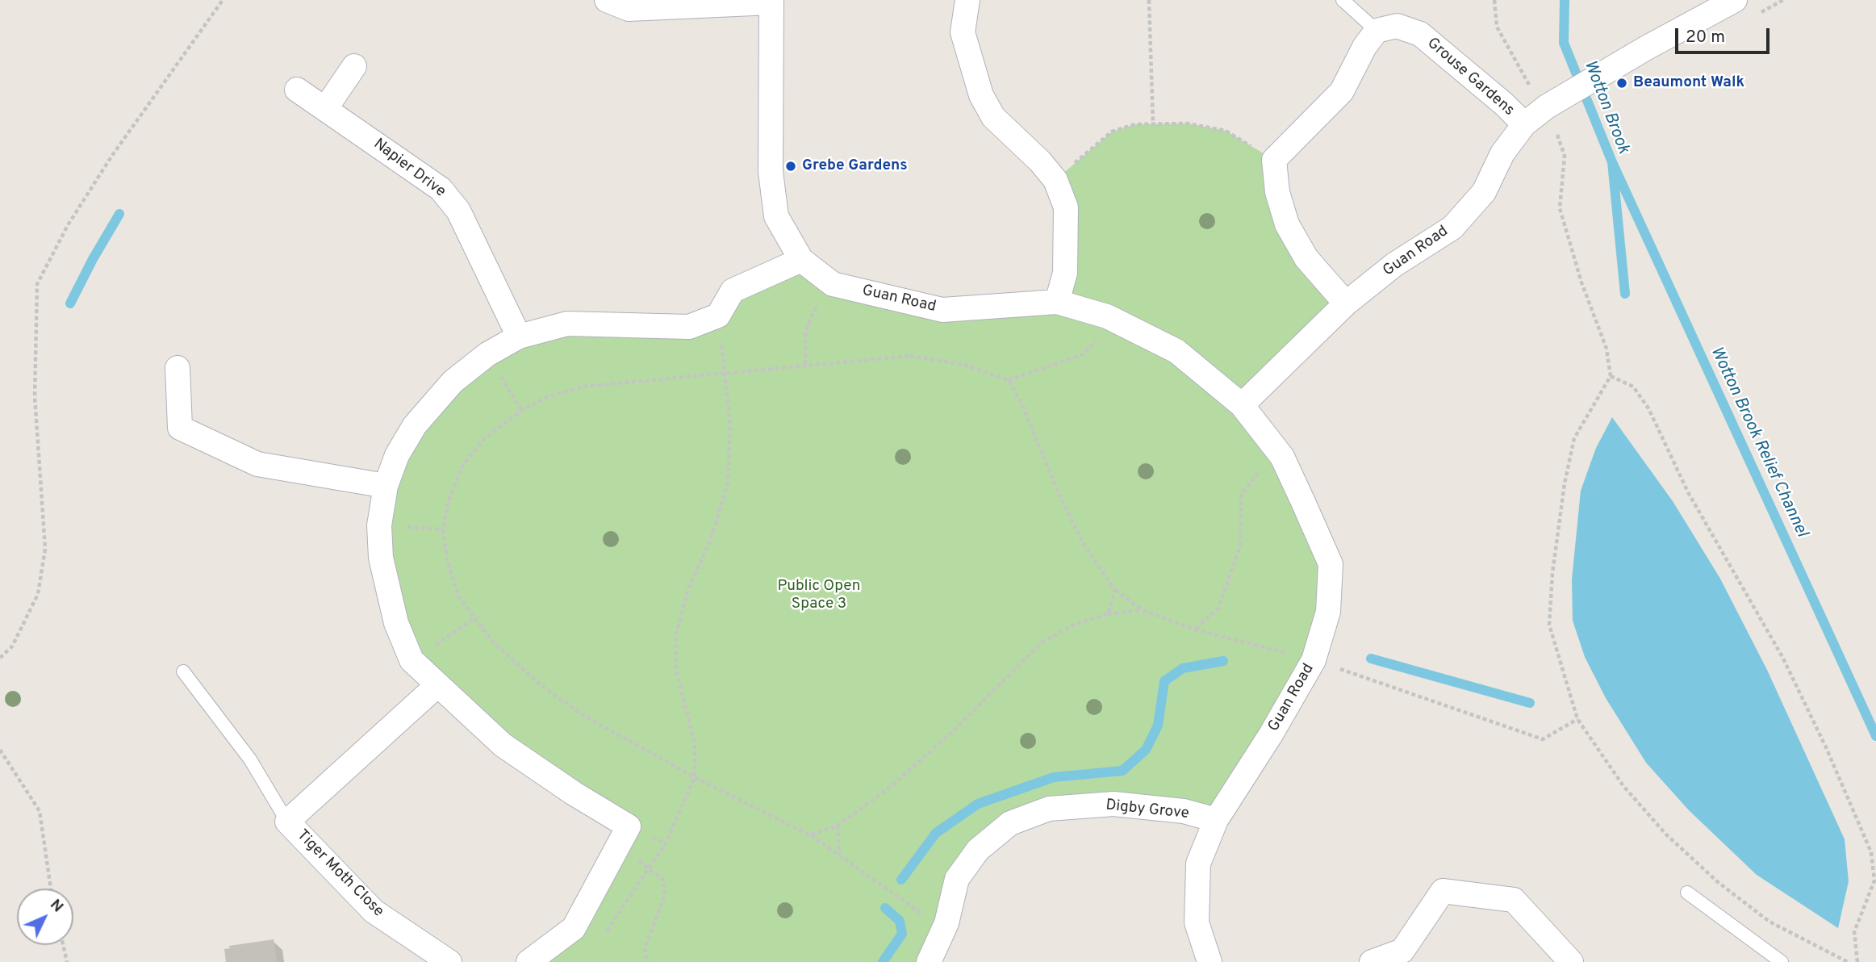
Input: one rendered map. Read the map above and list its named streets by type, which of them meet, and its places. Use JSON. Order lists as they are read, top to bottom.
{
  "streets": {
    "street": [
      "Grouse Gardens",
      "Napier Drive",
      "Guan Road",
      "Digby Grove",
      "Tiger Moth Close"
    ]
  },
  "crossings": [
    ["Grouse Gardens", "Guan Road"],
    ["Guan Road", "Digby Grove"]
  ],
  "water": ["Wotton Brook", "Wotton Brook Relief Channel"],
  "parks": ["Public Open Space 3"],
  "places": ["Beaumont Walk", "Grebe Gardens"],
  "scale_bar": "20 m",
  "north": "top right"
}
